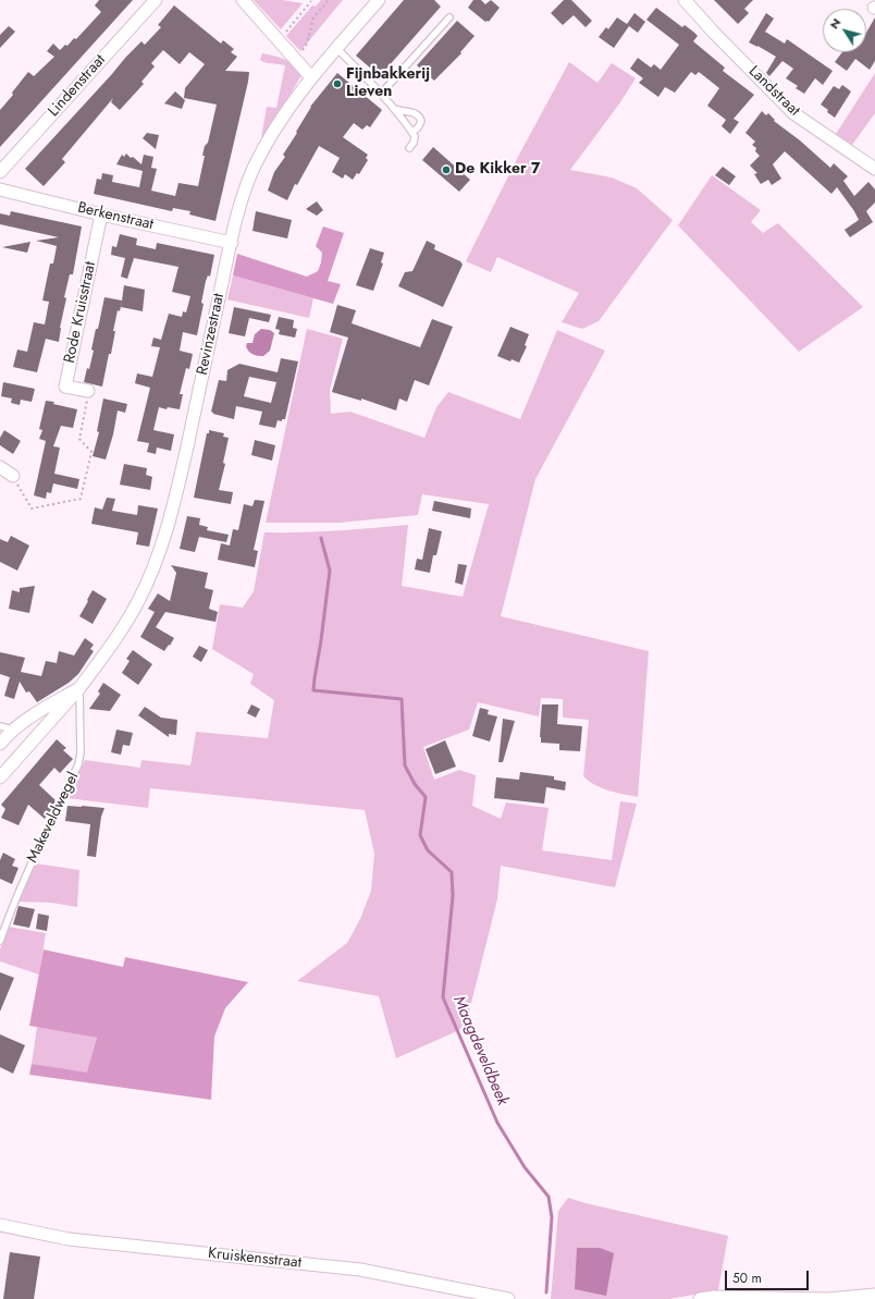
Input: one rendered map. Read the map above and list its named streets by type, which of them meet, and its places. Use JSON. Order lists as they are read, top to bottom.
{
  "streets": {
    "street": [
      "Lindenstraat",
      "Landstraat",
      "Berkenstraat",
      "Rode Kruisstraat",
      "Revinzestraat",
      "Kruiskensstraat"
    ],
    "lane": ["Makeveldwegel"]
  },
  "crossings": [
    ["Berkenstraat", "Rode Kruisstraat"],
    ["Berkenstraat", "Revinzestraat"],
    ["Revinzestraat", "Makeveldwegel"]
  ],
  "water": ["Maagdeveldbeek"],
  "places": ["Fijnbakkerij Lieven", "De Kikker 7"],
  "scale_bar": "50 m",
  "north": "top left"
}
